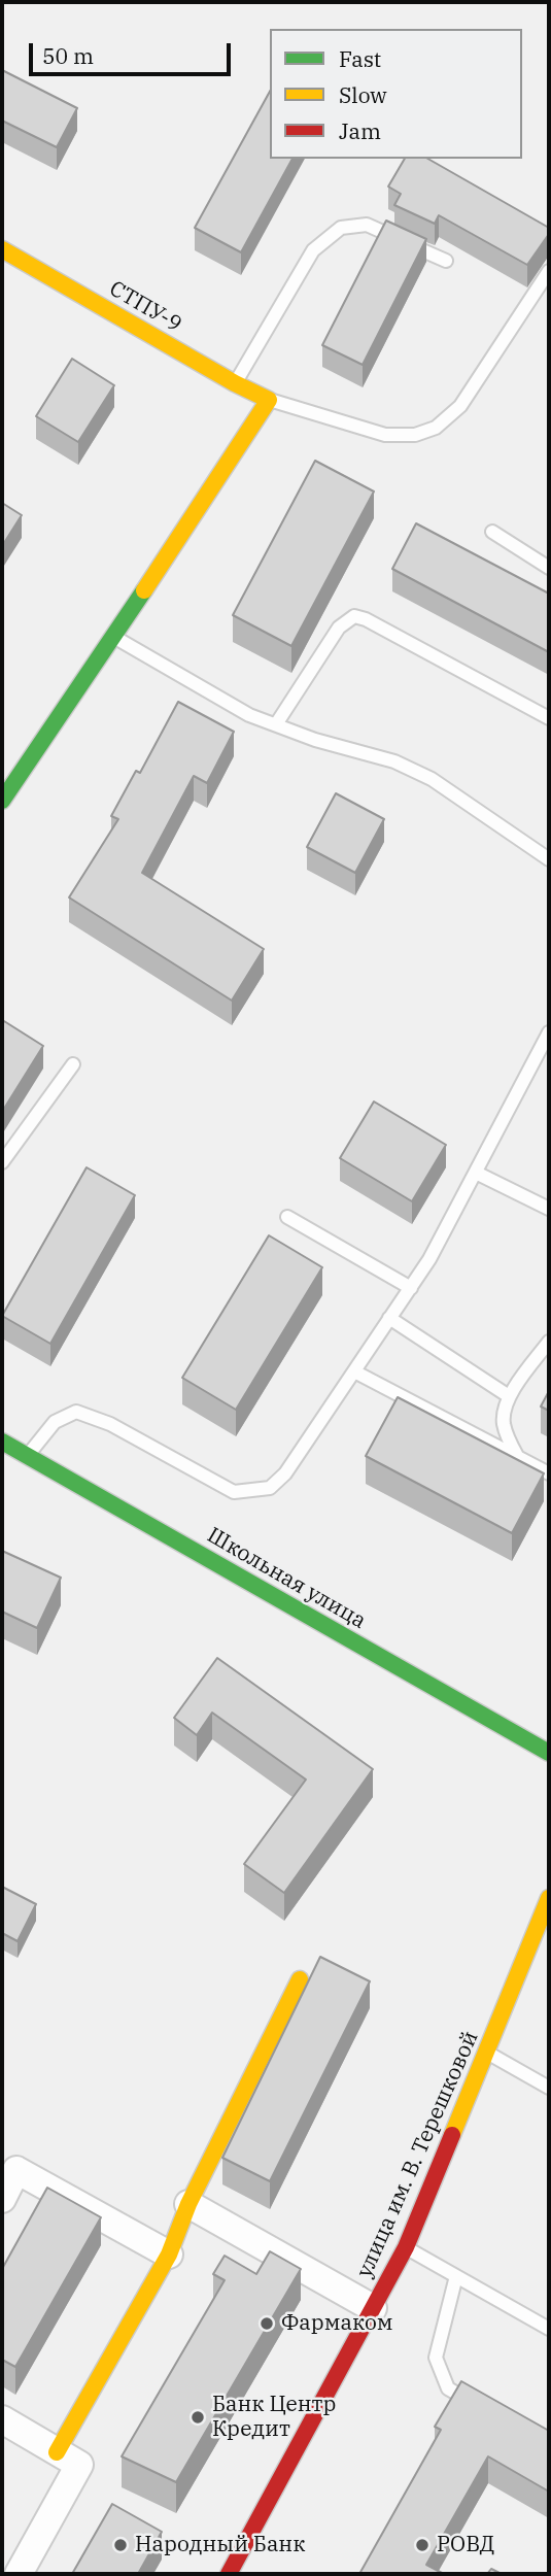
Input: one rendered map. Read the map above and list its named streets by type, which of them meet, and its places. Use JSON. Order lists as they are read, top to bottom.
{
  "streets": {
    "street": ["СТПУ-9", "Школьная улица", "улица им. В. Терешковой"]
  },
  "places": [
    "Фармаком",
    "Банк Центр Кредит",
    "Народный Банк",
    "РОВД"
  ],
  "legend": ["Fast", "Slow", "Jam"],
  "scale_bar": "50 m"
}
